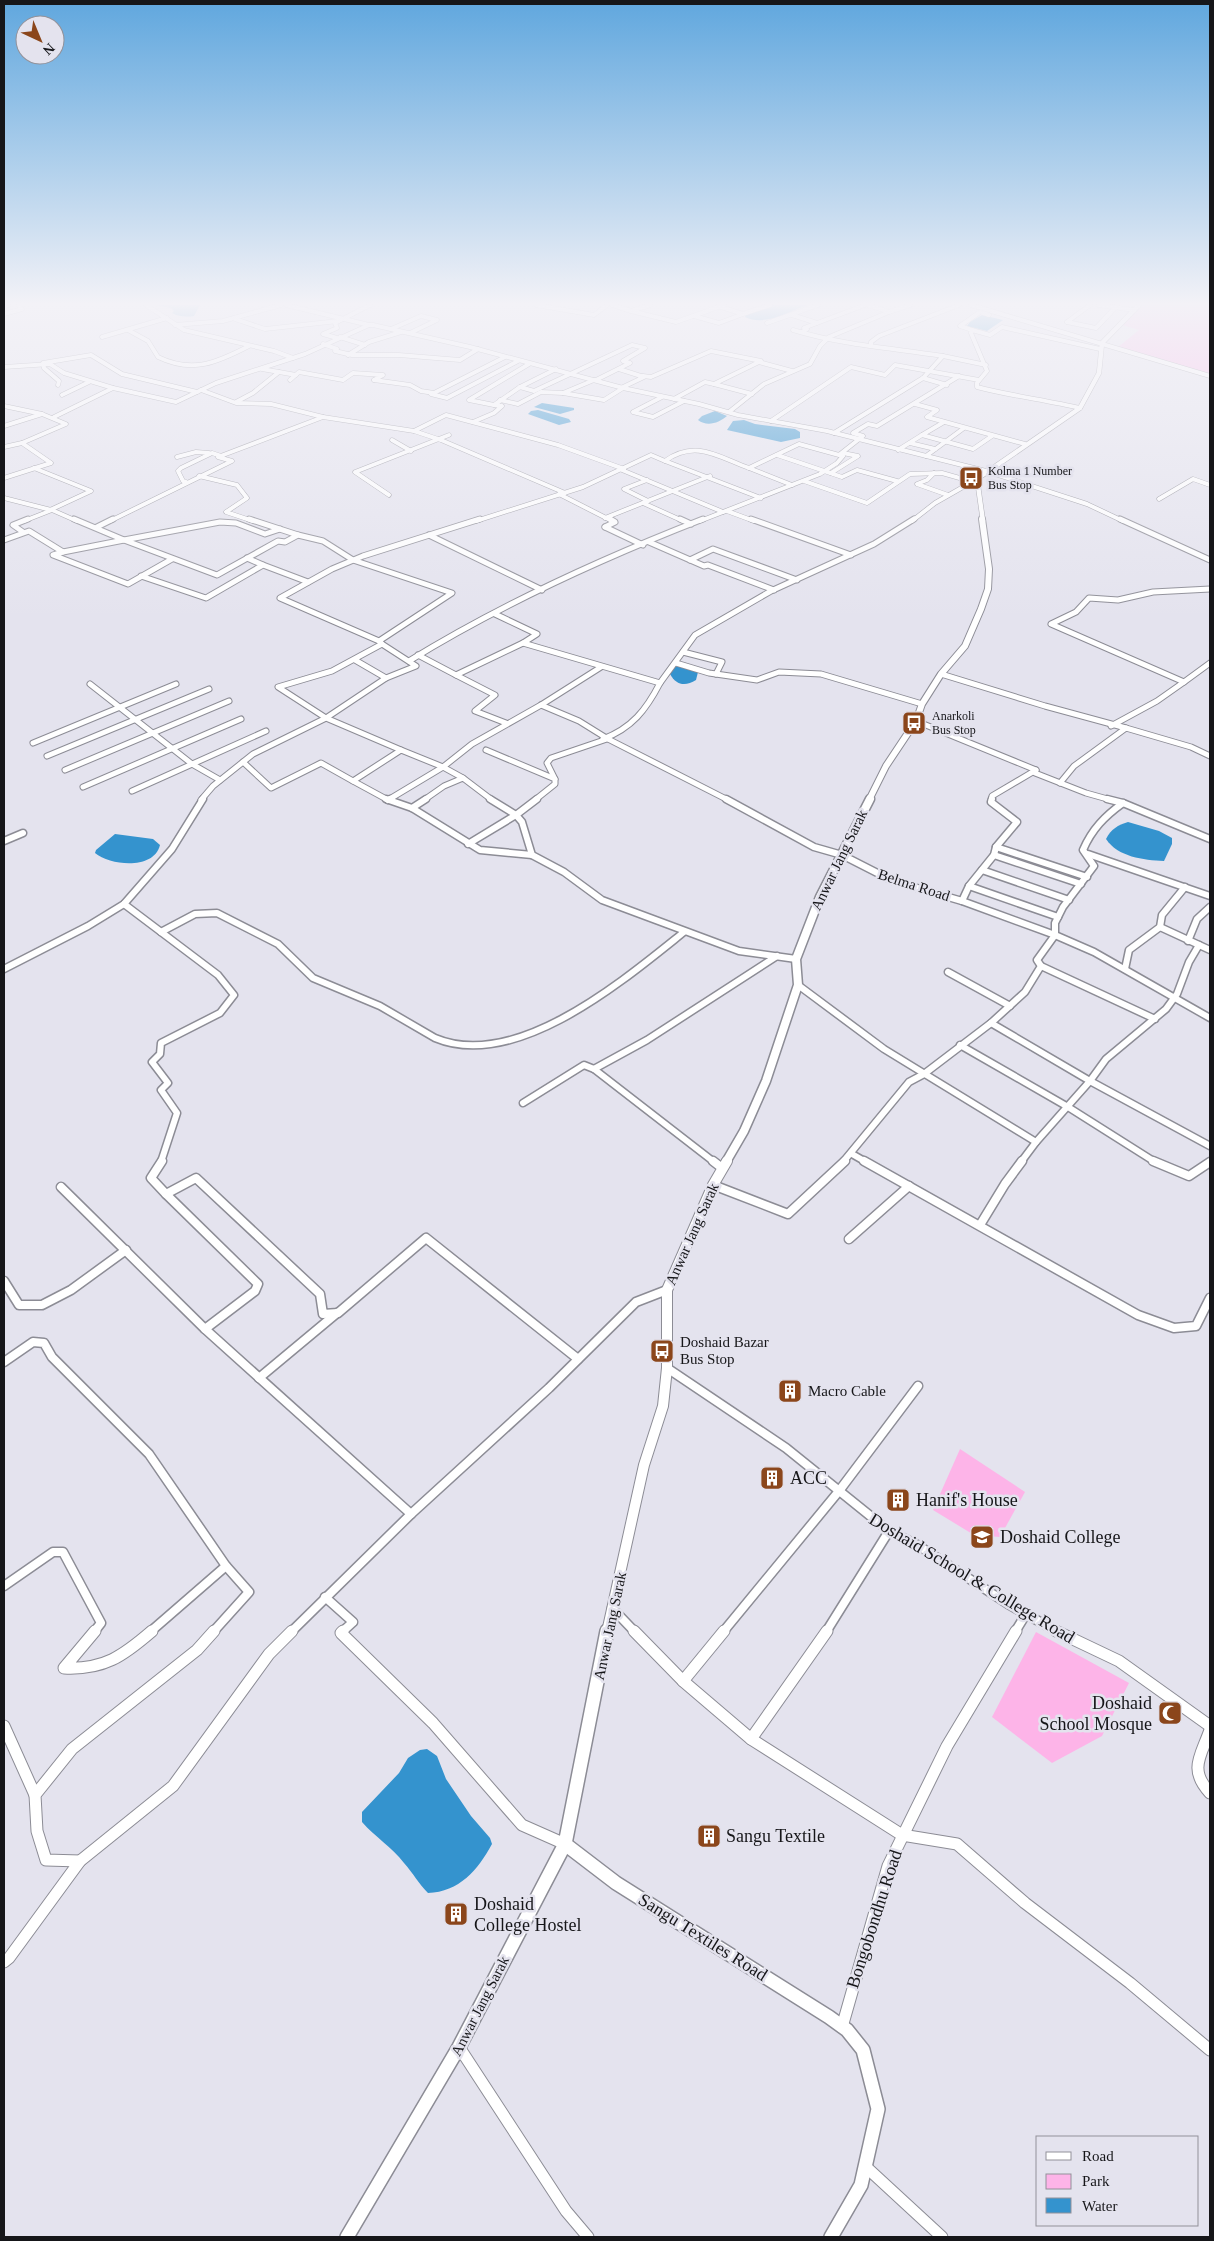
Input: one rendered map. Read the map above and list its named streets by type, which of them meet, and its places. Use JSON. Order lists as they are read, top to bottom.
{
  "streets": {
    "main road": ["Anwar Jang Sarak", "Sangu Textiles Road"],
    "street": ["Belma Road", "Doshaid School & College Road", "Bongobondhu Road"]
  },
  "crossings": [
    ["Anwar Jang Sarak", "Belma Road"],
    ["Anwar Jang Sarak", "Doshaid School & College Road"],
    ["Anwar Jang Sarak", "Sangu Textiles Road"],
    ["Doshaid School & College Road", "Bongobondhu Road"],
    ["Bongobondhu Road", "Sangu Textiles Road"]
  ],
  "places": {
    "bus stop": ["Kolma 1 Number Bus Stop", "Anarkoli Bus Stop", "Doshaid Bazar Bus Stop"],
    "building": [
      "Macro Cable",
      "ACC",
      "Hanif's House",
      "Sangu Textile",
      "Doshaid College Hostel"
    ],
    "school or university": ["Doshaid College"],
    "mosque": ["Doshaid School Mosque"]
  },
  "legend": ["Road", "Park", "Water"],
  "north": "bottom right"
}
